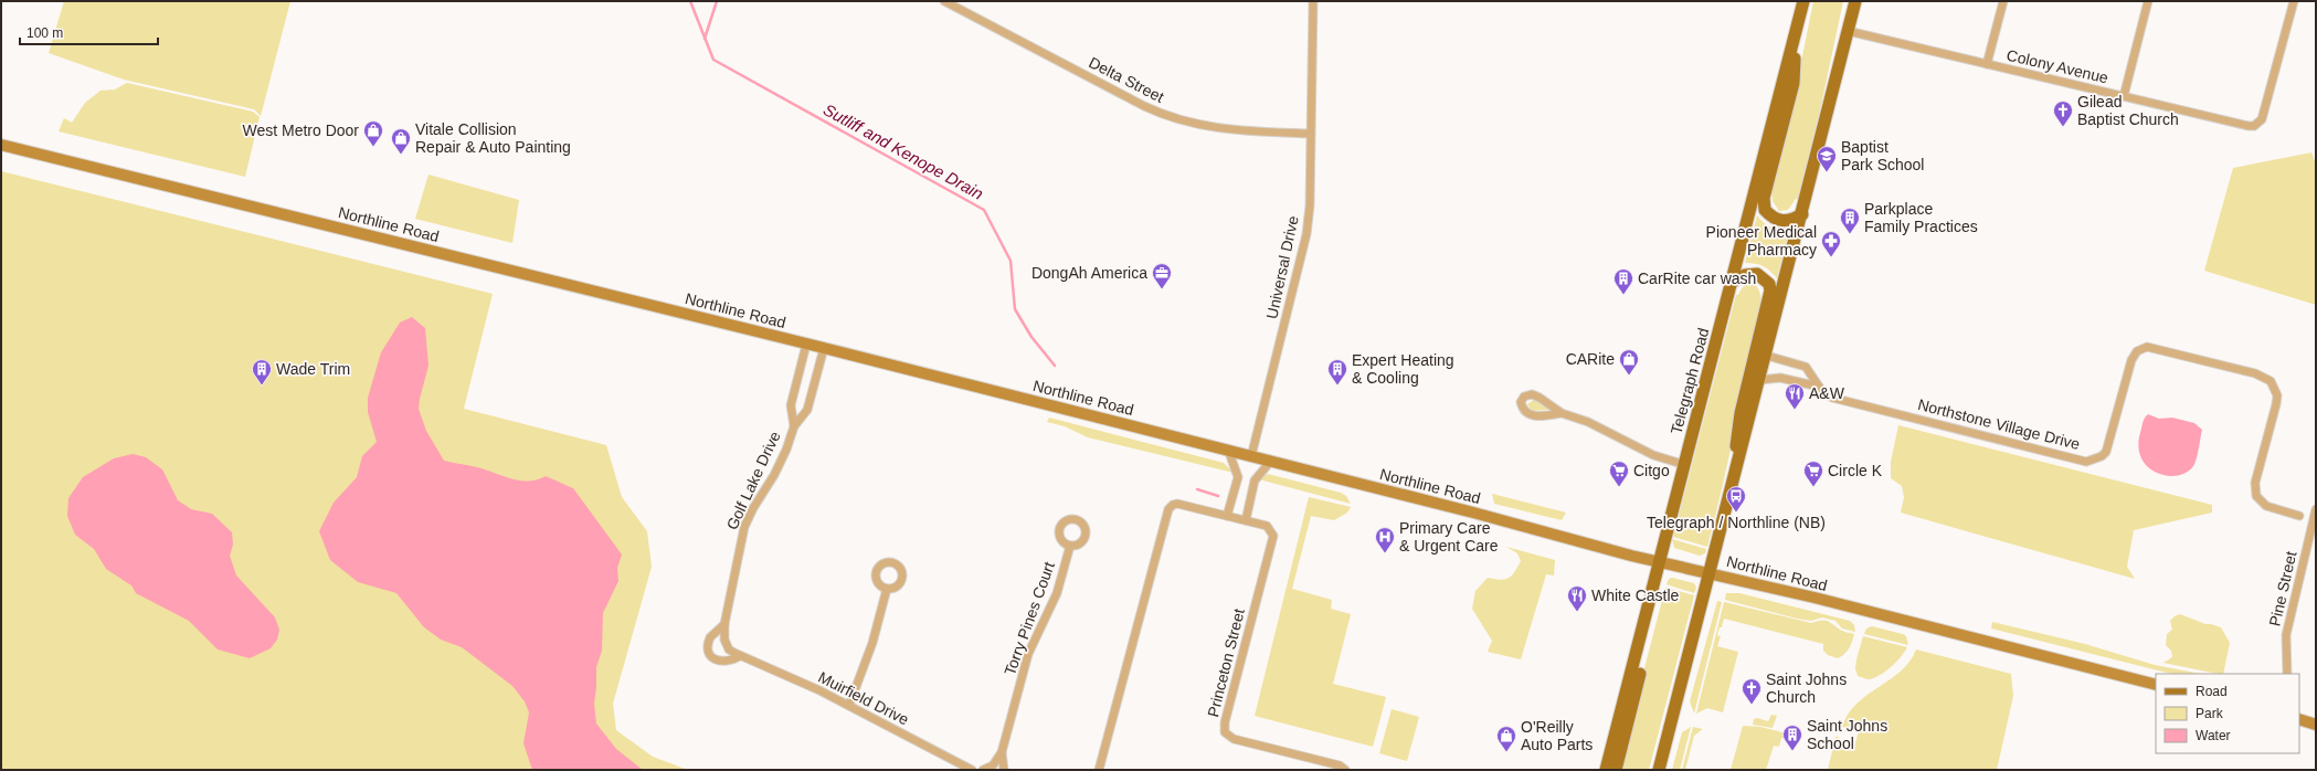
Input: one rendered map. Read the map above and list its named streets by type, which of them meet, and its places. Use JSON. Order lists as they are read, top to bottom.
{
  "streets": {
    "main road": ["Northline Road", "Telegraph Road"],
    "street": [
      "Colony Avenue",
      "Delta Street",
      "Universal Drive",
      "Northstone Village Drive",
      "Golf Lake Drive",
      "Pine Street",
      "Torry Pines Court",
      "Princeton Street",
      "Muirfield Drive"
    ]
  },
  "crossings": [
    ["Delta Street", "Universal Drive"],
    ["Northline Road", "Universal Drive"],
    ["Northline Road", "Telegraph Road"],
    ["Northline Road", "Golf Lake Drive"],
    ["Golf Lake Drive", "Muirfield Drive"]
  ],
  "water": ["Sutliff and Kenope Drain"],
  "places": {
    "church": ["Gilead Baptist Church", "Saint Johns Church"],
    "shop": [
      "West Metro Door",
      "Vitale Collision Repair & Auto Painting",
      "CARite",
      "O'Reilly Auto Parts"
    ],
    "school or university": ["Baptist Park School"],
    "building": [
      "Parkplace Family Practices",
      "CarRite car wash",
      "Wade Trim",
      "Expert Heating & Cooling",
      "Saint Johns School"
    ],
    "pharmacy": ["Pioneer Medical Pharmacy"],
    "office": ["DongAh America"],
    "restaurant": ["A&W", "White Castle"],
    "supermarket": ["Citgo", "Circle K"],
    "bus stop": ["Telegraph / Northline (NB)"],
    "hospital": ["Primary Care & Urgent Care"]
  },
  "legend": ["Road", "Park", "Water"],
  "scale_bar": "100 m"
}
